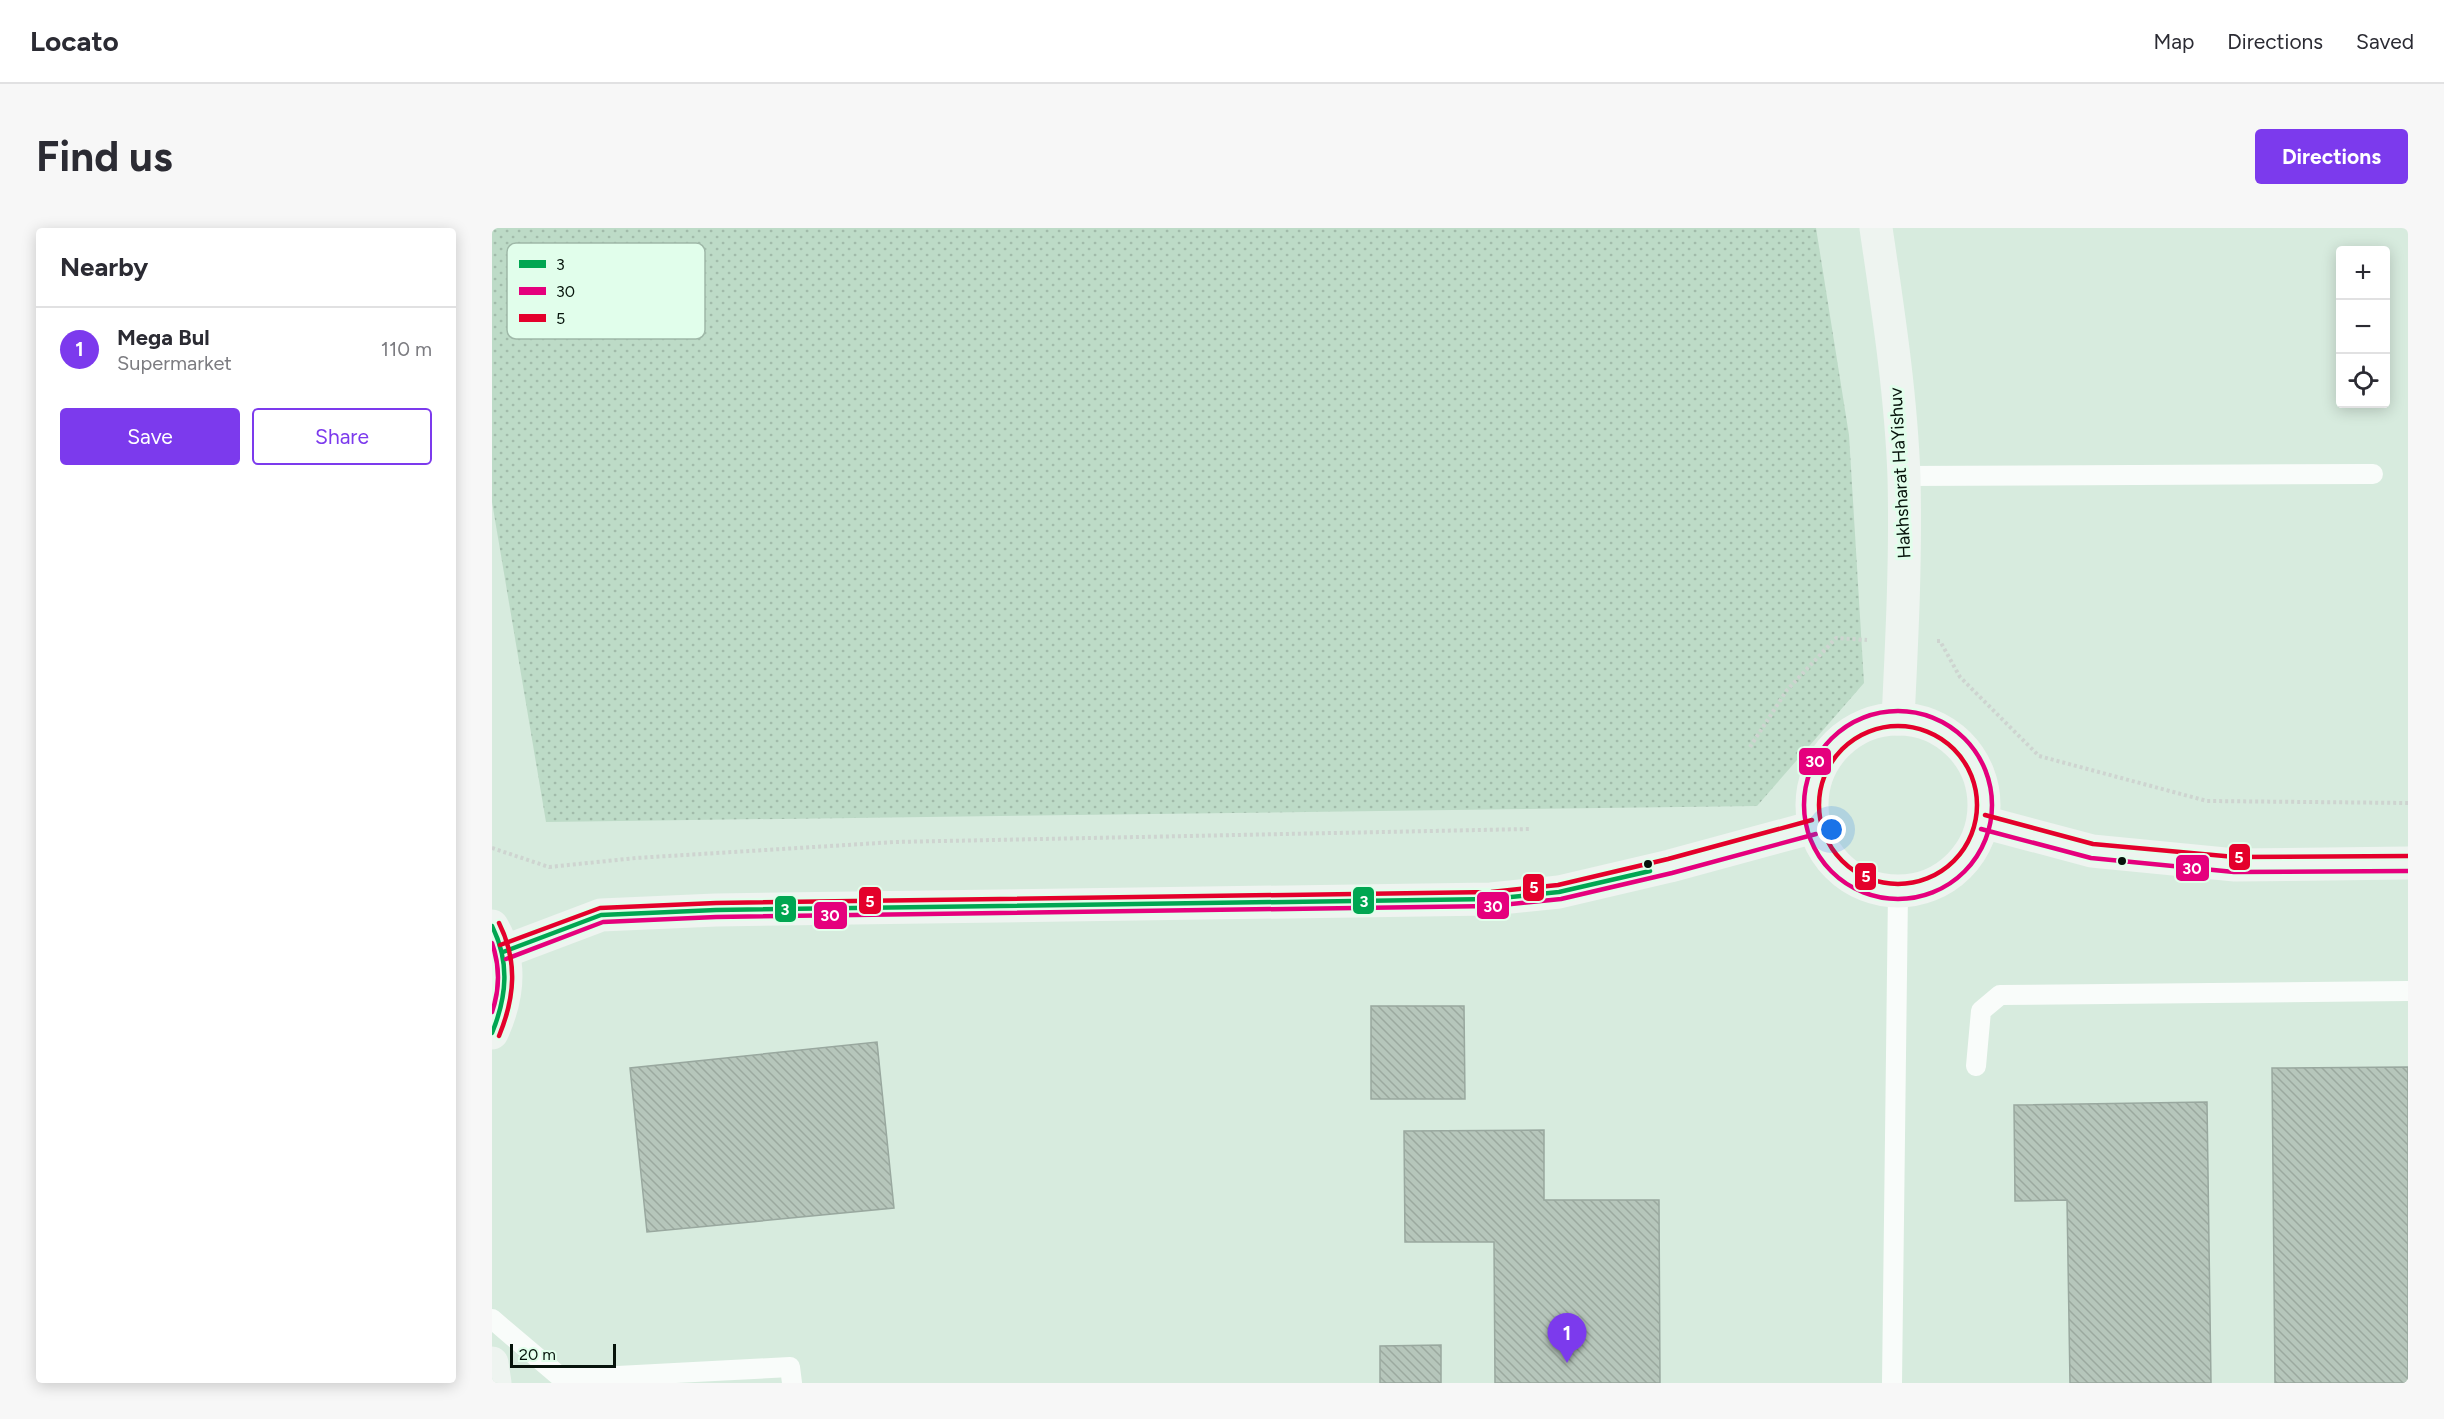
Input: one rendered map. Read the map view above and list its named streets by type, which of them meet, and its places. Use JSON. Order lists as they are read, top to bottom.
{
  "streets": {
    "street": ["Hakhsharat HaYishuv"]
  },
  "lines": ["transit line 30", "transit line 5", "transit line 3"],
  "legend": ["3", "30", "5"],
  "scale_bar": "20 m",
  "page": {
    "header": "Locato",
    "nav": ["Map", "Directions", "Saved"],
    "buttons": [
      "Directions",
      ["Save", "Share"]
    ],
    "title": "Find us",
    "heading": "Nearby",
    "map_buttons": ["+", "−"],
    "list": [
      {
        "mark": "1",
        "name": "Mega Bul",
        "note": "Supermarket",
        "value": "110 m"
      }
    ],
    "pins": "1",
    "scale": "20 m"
  }
}
